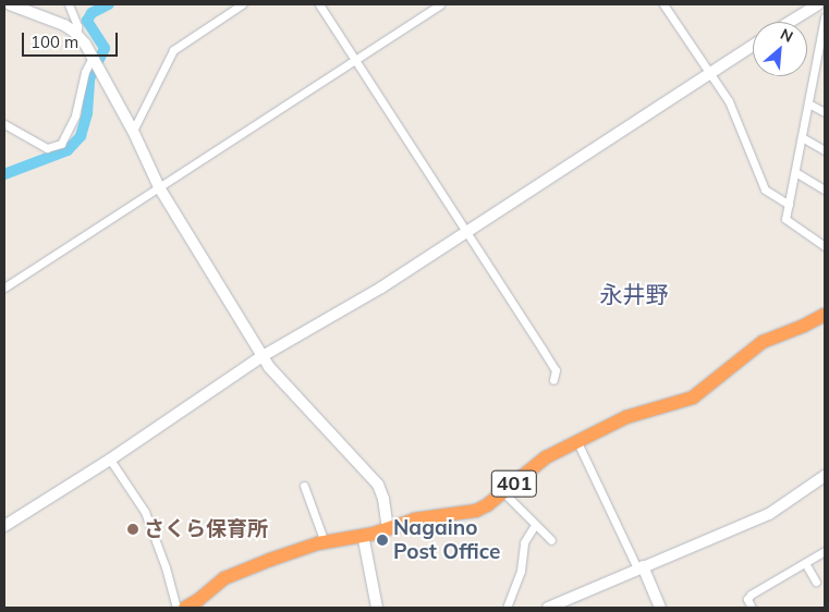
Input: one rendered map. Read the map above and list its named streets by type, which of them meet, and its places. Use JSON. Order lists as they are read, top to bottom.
{
  "streets": {
    "highway": ["401"]
  },
  "districts": ["永井野"],
  "places": ["さくら保育所", "Nagaino Post Office"],
  "scale_bar": "100 m",
  "north": "top right"
}
